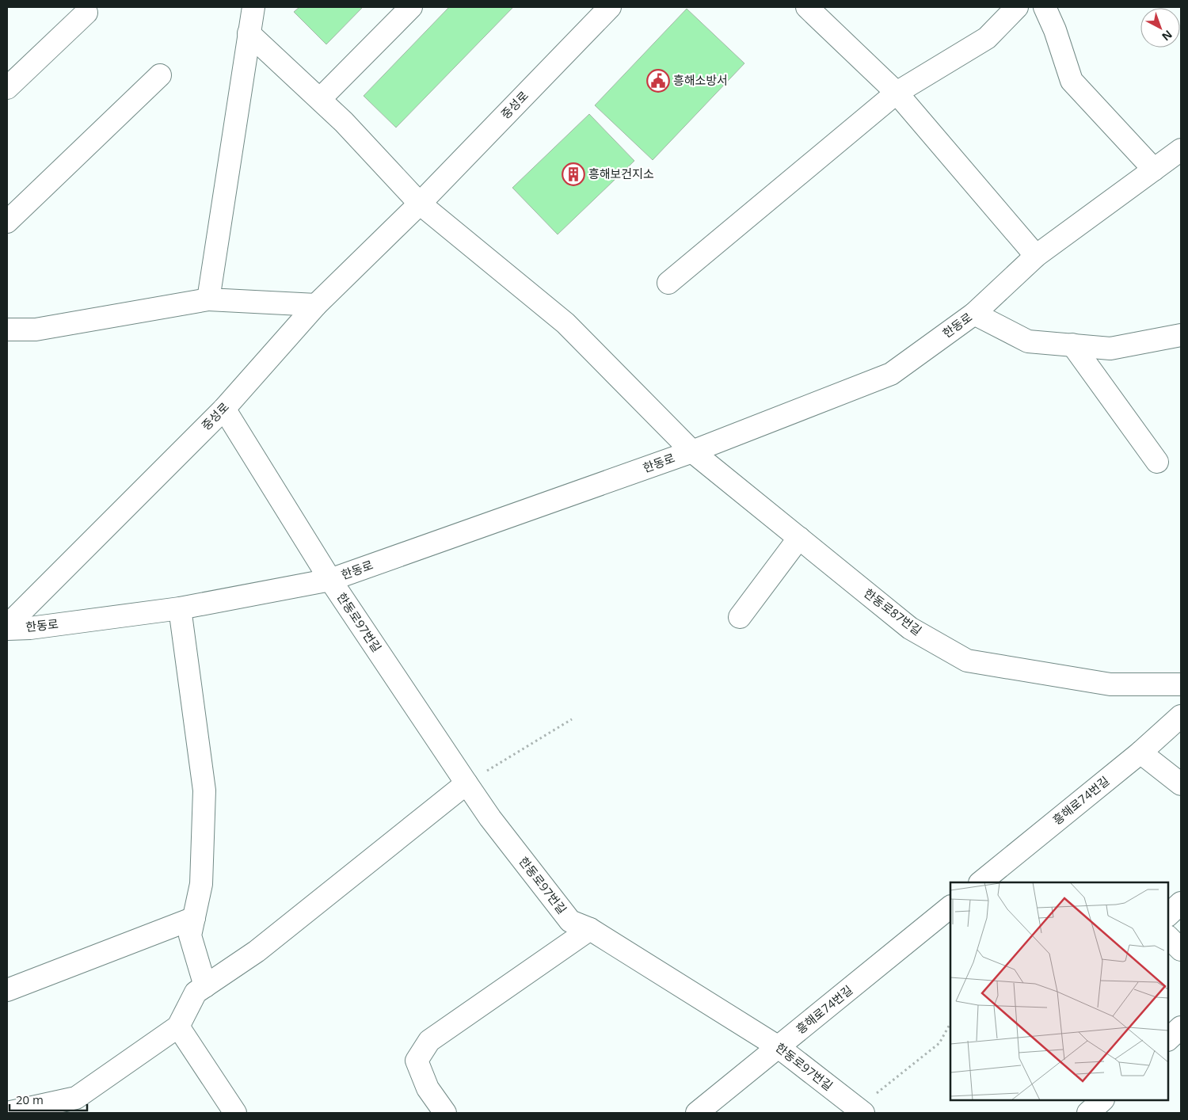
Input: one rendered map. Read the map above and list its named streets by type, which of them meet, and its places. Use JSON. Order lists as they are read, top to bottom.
{
  "streets": {
    "street": [
      "중성로",
      "한동로",
      "한동로87번길",
      "한동로97번길",
      "흥해로74번길"
    ]
  },
  "crossings": [
    ["중성로", "한동로"],
    ["중성로", "한동로97번길"],
    ["한동로", "한동로87번길"],
    ["한동로", "한동로97번길"],
    ["한동로97번길", "흥해로74번길"]
  ],
  "places": {
    "public building": ["흥해소방서"],
    "building": ["흥해보건지소"]
  },
  "scale_bar": "20 m",
  "north": "bottom right"
}
